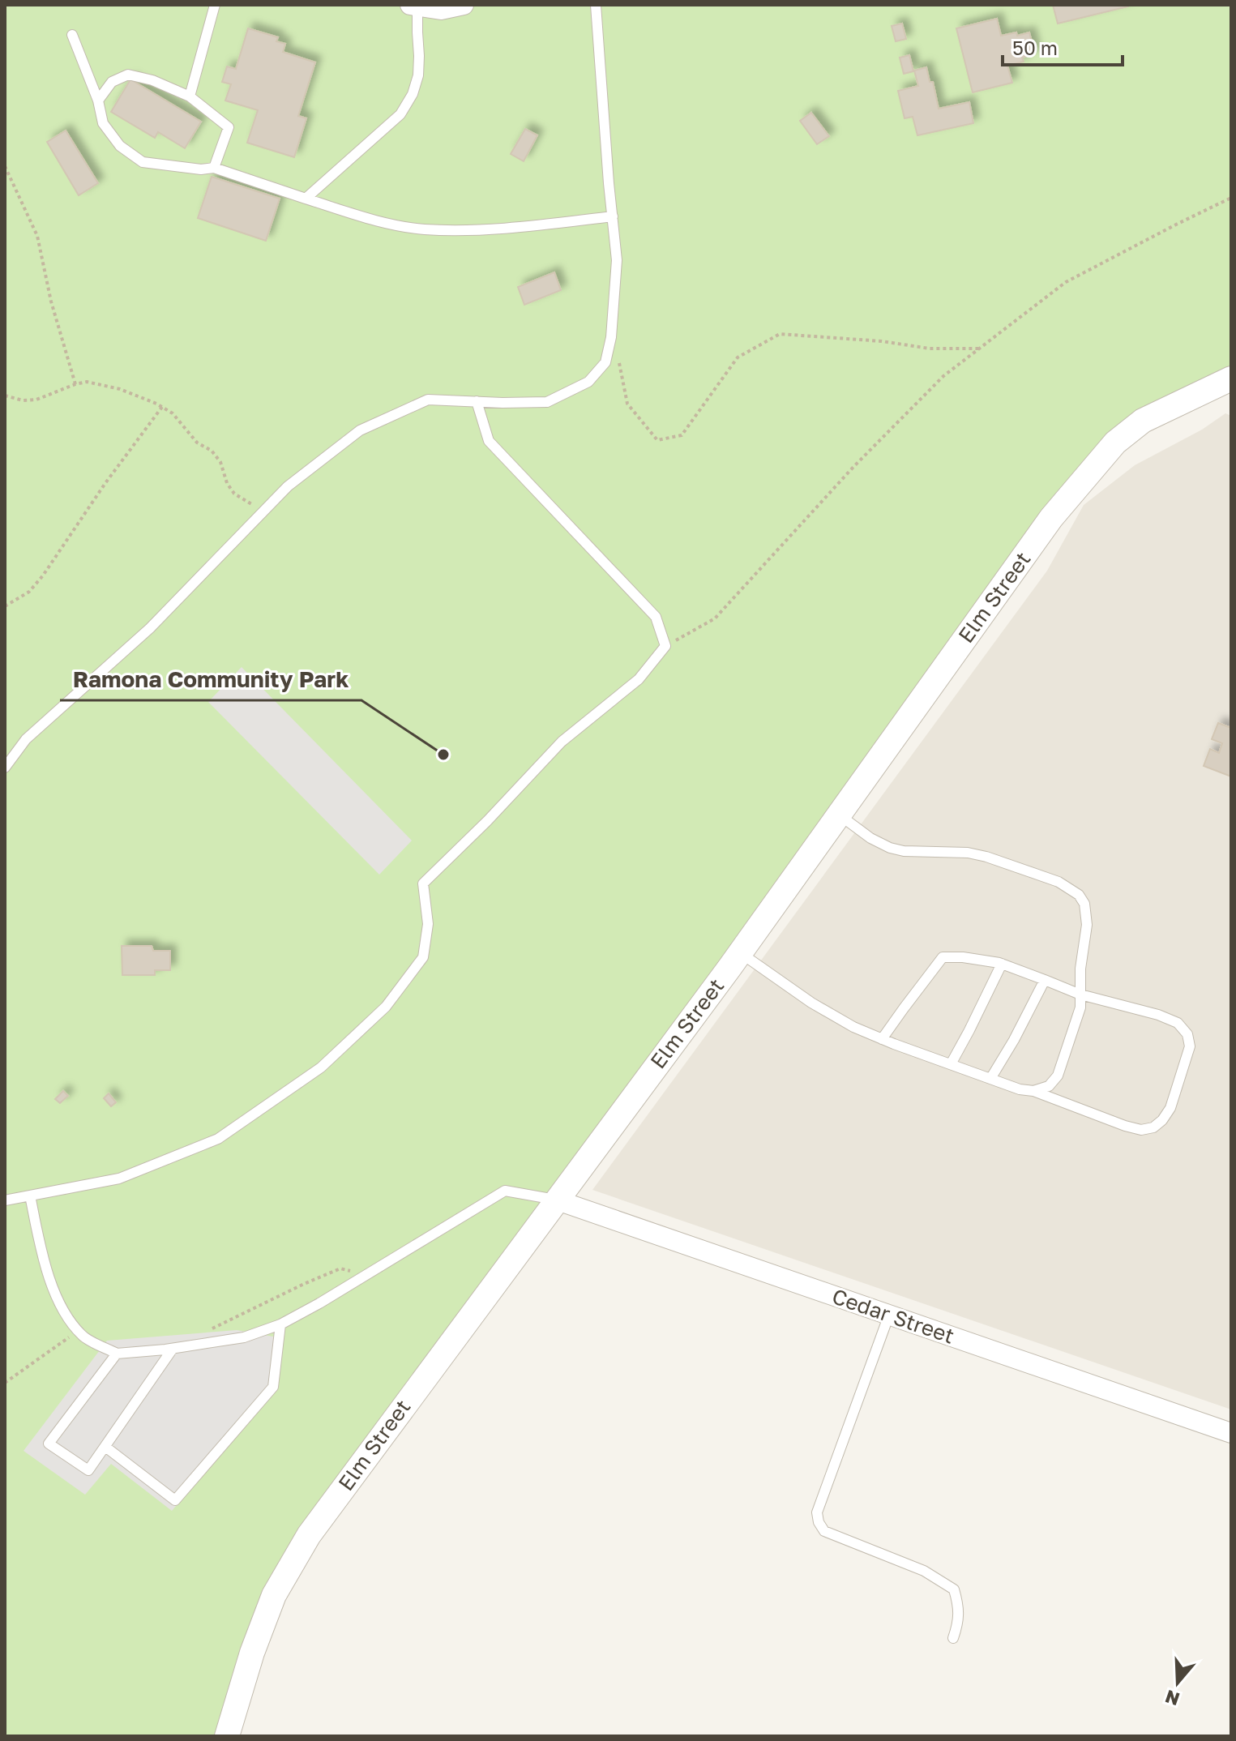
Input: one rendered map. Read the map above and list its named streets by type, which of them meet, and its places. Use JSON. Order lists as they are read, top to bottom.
{
  "streets": {
    "street": ["Elm Street", "Cedar Street"]
  },
  "crossings": [
    ["Elm Street", "Cedar Street"]
  ],
  "places": ["Ramona Community Park"],
  "scale_bar": "50 m",
  "north": "bottom"
}
